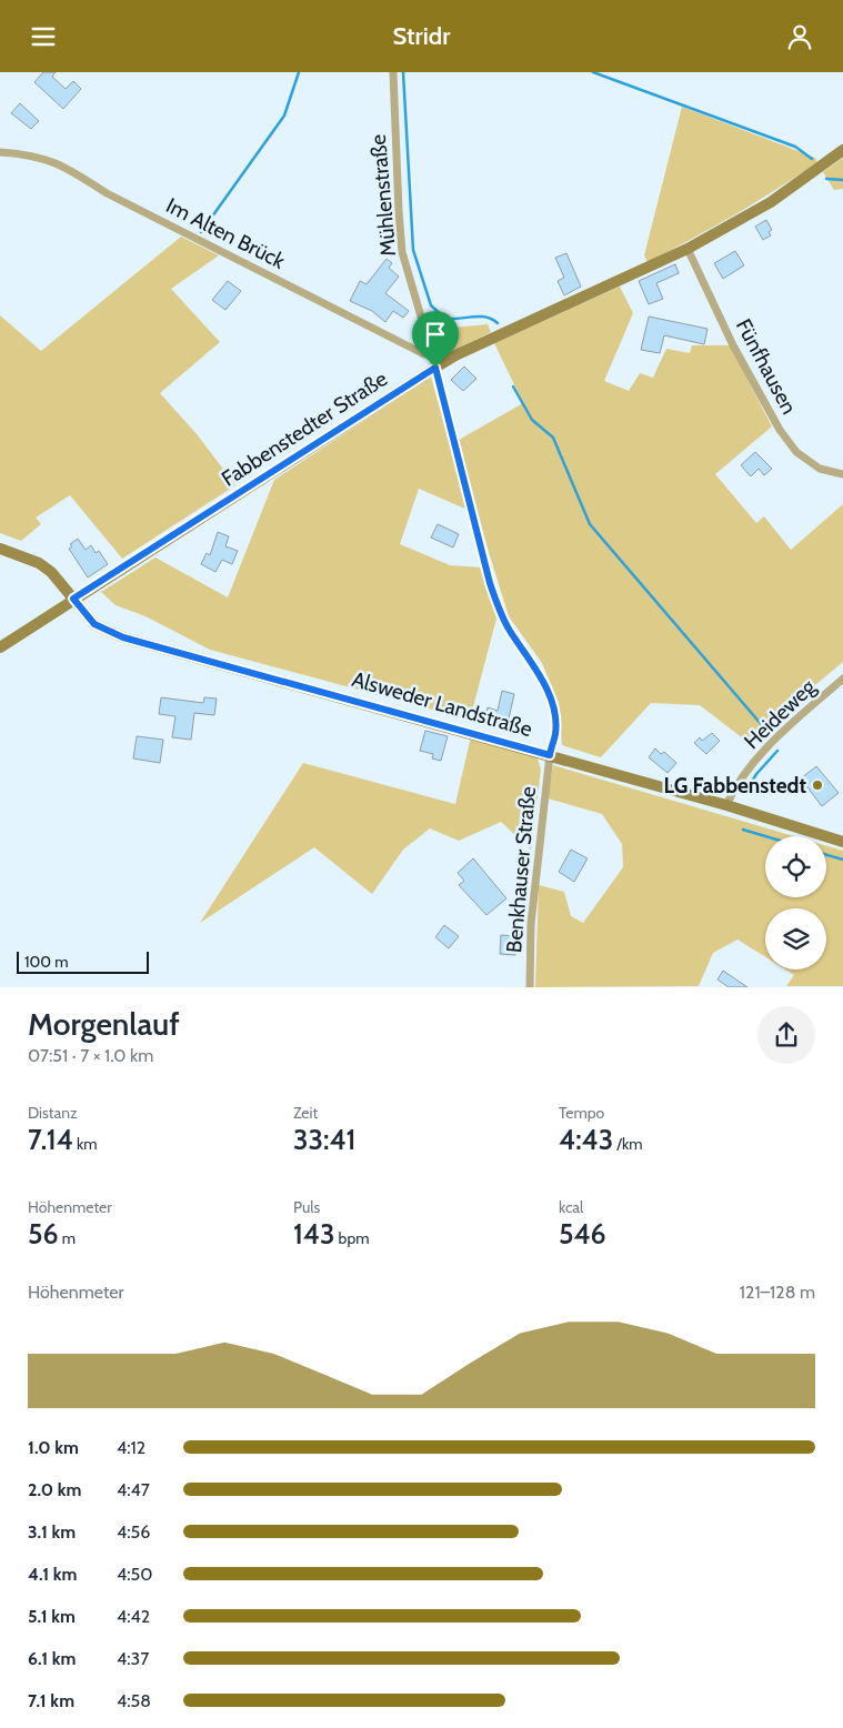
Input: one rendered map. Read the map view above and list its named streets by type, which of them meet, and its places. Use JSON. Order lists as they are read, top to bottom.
{
  "streets": {
    "street": [
      "Mühlenstraße",
      "Im Alten Brück",
      "Fünfhausen",
      "Fabbenstedter Straße",
      "Alsweder Landstraße",
      "Heideweg",
      "Benkhauser Straße"
    ]
  },
  "crossings": [
    ["Mühlenstraße", "Im Alten Brück"],
    ["Mühlenstraße", "Fabbenstedter Straße"],
    ["Mühlenstraße", "Alsweder Landstraße"],
    ["Mühlenstraße", "Benkhauser Straße"],
    ["Fünfhausen", "Fabbenstedter Straße"],
    ["Fabbenstedter Straße", "Alsweder Landstraße"],
    ["Alsweder Landstraße", "Heideweg"],
    ["Alsweder Landstraße", "Benkhauser Straße"]
  ],
  "places": ["LG Fabbenstedt"],
  "scale_bar": "100 m",
  "page": {
    "header": "Stridr",
    "scale": "100 m",
    "heading": ["Morgenlauf", "07:51 · 7 × 1.0 km"],
    "stats": [
      ["Distanz", "7.14 km"],
      ["Zeit", "33:41"],
      ["Tempo", "4:43 /km"],
      ["Höhenmeter", "56 m"],
      ["Puls", "143 bpm"],
      ["kcal", "546"]
    ],
    "chart": ["Höhenmeter", "121–128 m"],
    "list": [
      {
        "name": "1.0 km",
        "note": "4:12"
      },
      {
        "name": "2.0 km",
        "note": "4:47"
      },
      {
        "name": "3.1 km",
        "note": "4:56"
      },
      {
        "name": "4.1 km",
        "note": "4:50"
      },
      {
        "name": "5.1 km",
        "note": "4:42"
      },
      {
        "name": "6.1 km",
        "note": "4:37"
      },
      {
        "name": "7.1 km",
        "note": "4:58"
      }
    ]
  }
}
